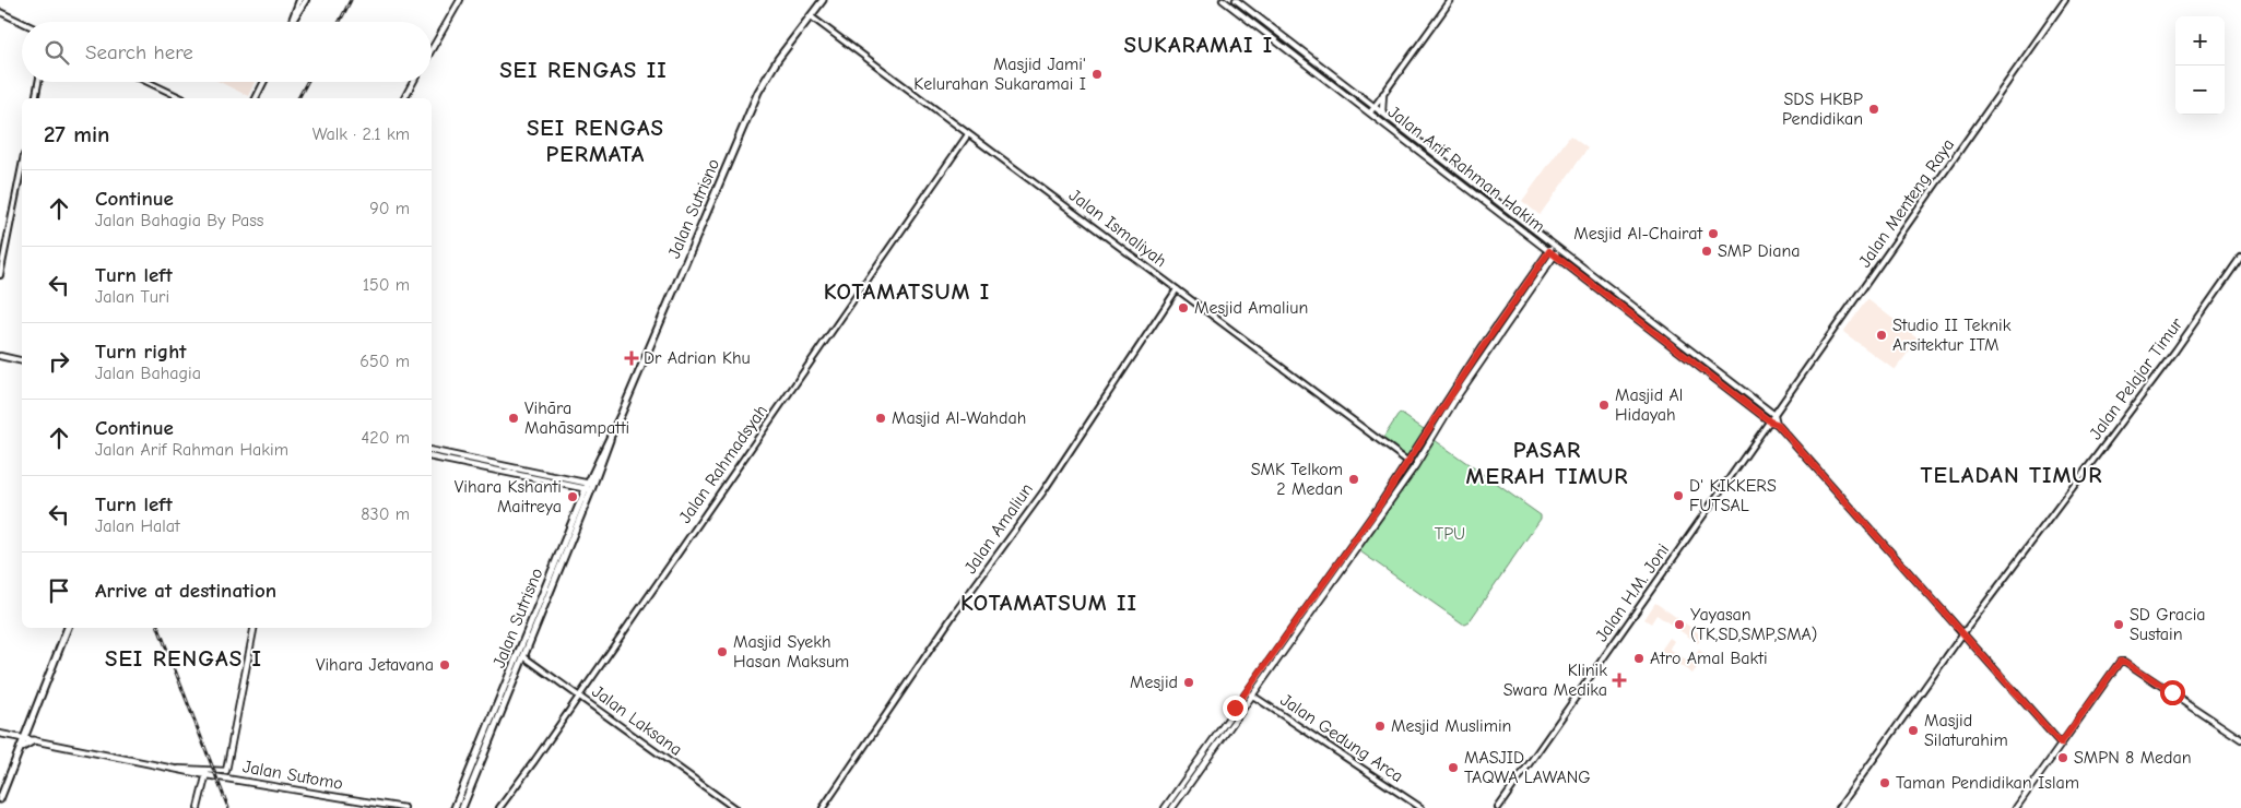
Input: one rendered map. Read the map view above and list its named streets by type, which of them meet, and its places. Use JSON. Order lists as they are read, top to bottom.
{
  "streets": {
    "main road": ["Jalan Arif Rahman Hakim", "Jalan Sutrisno", "Jalan Sutomo"],
    "street": [
      "Jalan Menteng Raya",
      "Jalan Ismaliyah",
      "Jalan Pelajar Timur",
      "Jalan Rahmadsyah",
      "Jalan Amaliun",
      "Jalan H.M. Joni",
      "Jalan Laksana",
      "Jalan Gedung Arca"
    ]
  },
  "crossings": [
    ["Jalan Arif Rahman Hakim", "Jalan Menteng Raya"],
    ["Jalan Arif Rahman Hakim", "Jalan H.M. Joni"],
    ["Jalan Menteng Raya", "Jalan H.M. Joni"],
    ["Jalan Sutrisno", "Jalan Ismaliyah"],
    ["Jalan Sutrisno", "Jalan Laksana"],
    ["Jalan Ismaliyah", "Jalan Rahmadsyah"],
    ["Jalan Ismaliyah", "Jalan Amaliun"],
    ["Jalan Rahmadsyah", "Jalan Laksana"]
  ],
  "districts": [
    "SUKARAMAI I",
    "SEI RENGAS II",
    "SEI RENGAS PERMATA",
    "KOTAMATSUM I",
    "PASAR MERAH TIMUR",
    "TELADAN TIMUR",
    "KOTAMATSUM II",
    "SEI RENGAS I"
  ],
  "parks": ["TPU"],
  "places": {
    "other": [
      "Masjid Jami' Kelurahan Sukaramai I",
      "SDS HKBP Pendidikan",
      "Mesjid Al-Chairat",
      "SMP Diana",
      "Mesjid Amaliun",
      "Studio II Teknik Arsitektur ITM",
      "Masjid Al Hidayah",
      "Vihāra Mahāsampatti",
      "Masjid Al-Wahdah",
      "SMK Telkom 2 Medan",
      "D' KIKKERS FUTSAL",
      "Vihara Kshanti Maitreya",
      "Yayasan (TK,SD,SMP,SMA)",
      "SD Gracia Sustain",
      "Masjid Syekh Hasan Maksum",
      "Atro Amal Bakti",
      "Vihara Jetavana",
      "Mesjid",
      "Mesjid Muslimin",
      "Masjid Silaturahim",
      "SMPN 8 Medan",
      "MASJID TAQWA LAWANG",
      "Taman Pendidikan Islam"
    ],
    "health": ["Dr Adrian Khu", "Klinik Swara Medika"]
  },
  "page": {
    "map_buttons": ["+", "−"],
    "search": "Search here",
    "heading": ["27 min", "Walk · 2.1 km"],
    "list": [
      ["Continue", "Jalan Bahagia By Pass", "90 m"],
      ["Turn left", "Jalan Turi", "150 m"],
      ["Turn right", "Jalan Bahagia", "650 m"],
      ["Continue", "Jalan Arif Rahman Hakim", "420 m"],
      ["Turn left", "Jalan Halat", "830 m"],
      "Arrive at destination"
    ]
  }
}
